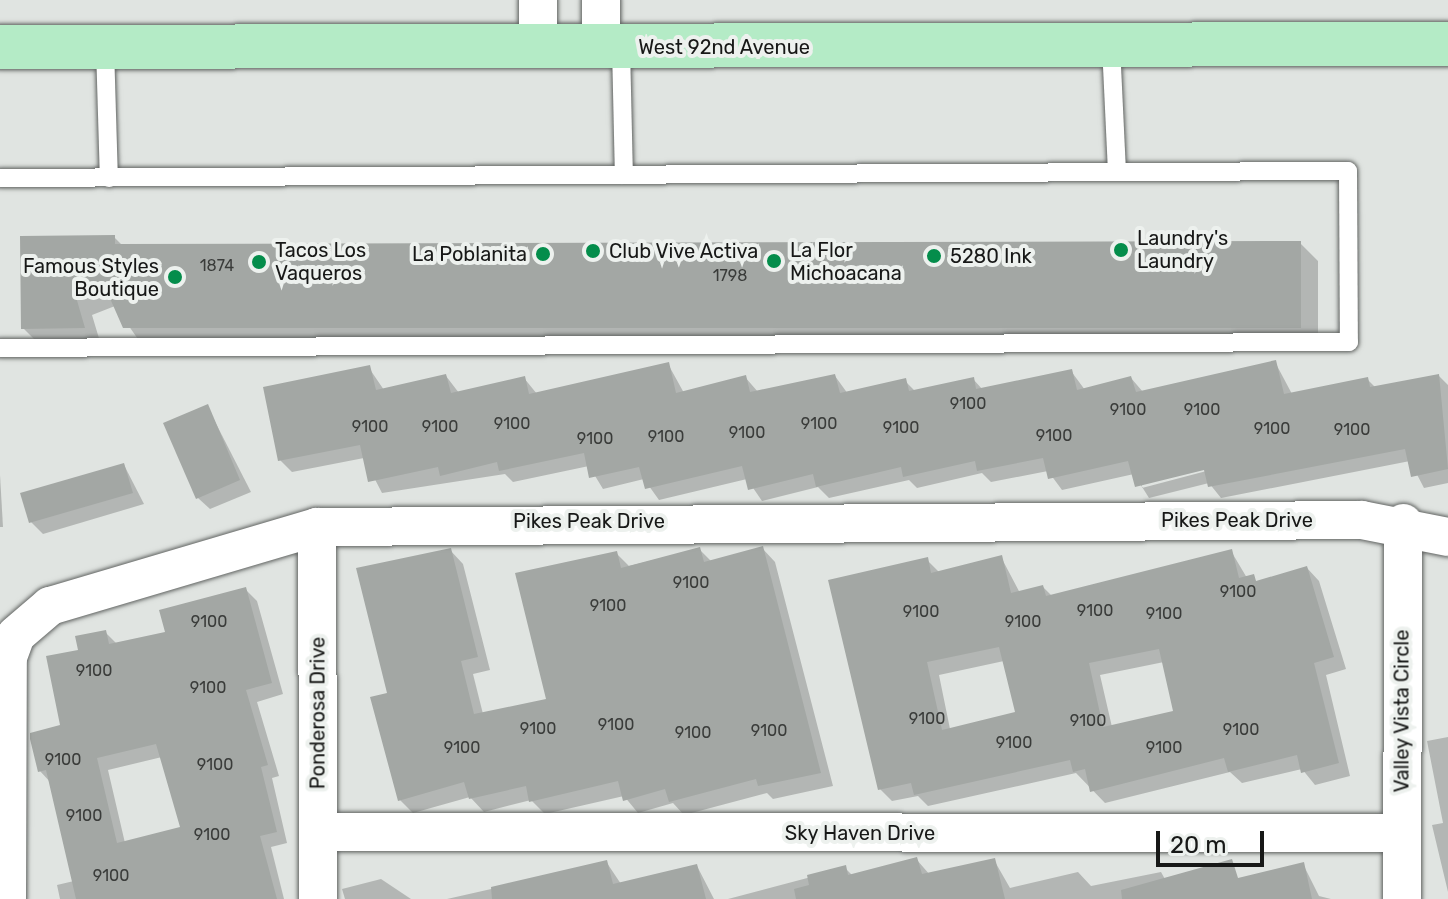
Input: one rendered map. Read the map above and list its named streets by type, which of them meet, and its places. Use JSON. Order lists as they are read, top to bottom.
{
  "streets": {
    "main road": ["West 92nd Avenue"],
    "street": [
      "Pikes Peak Drive",
      "Valley Vista Circle",
      "Ponderosa Drive",
      "Sky Haven Drive"
    ]
  },
  "crossings": [
    ["Pikes Peak Drive", "Valley Vista Circle"],
    ["Pikes Peak Drive", "Ponderosa Drive"],
    ["Valley Vista Circle", "Sky Haven Drive"],
    ["Ponderosa Drive", "Sky Haven Drive"]
  ],
  "places": [
    "Laundry's Laundry",
    "Club Vive Activa",
    "La Poblanita",
    "5280 Ink",
    "La Flor Michoacana",
    "Tacos Los Vaqueros",
    "Famous Styles Boutique"
  ],
  "house_numbers": [
    "1874",
    "1798",
    "9100",
    "9100",
    "9100",
    "9100",
    "9100",
    "9100",
    "9100",
    "9100",
    "9100",
    "9100",
    "9100",
    "9100",
    "9100",
    "9100",
    "9100",
    "9100",
    "9100",
    "9100",
    "9100",
    "9100",
    "9100",
    "9100",
    "9100",
    "9100",
    "9100",
    "9100",
    "9100",
    "9100",
    "9100",
    "9100",
    "9100",
    "9100",
    "9100",
    "9100",
    "9100",
    "9100",
    "9100",
    "9100",
    "9100"
  ],
  "scale_bar": "20 m"
}
